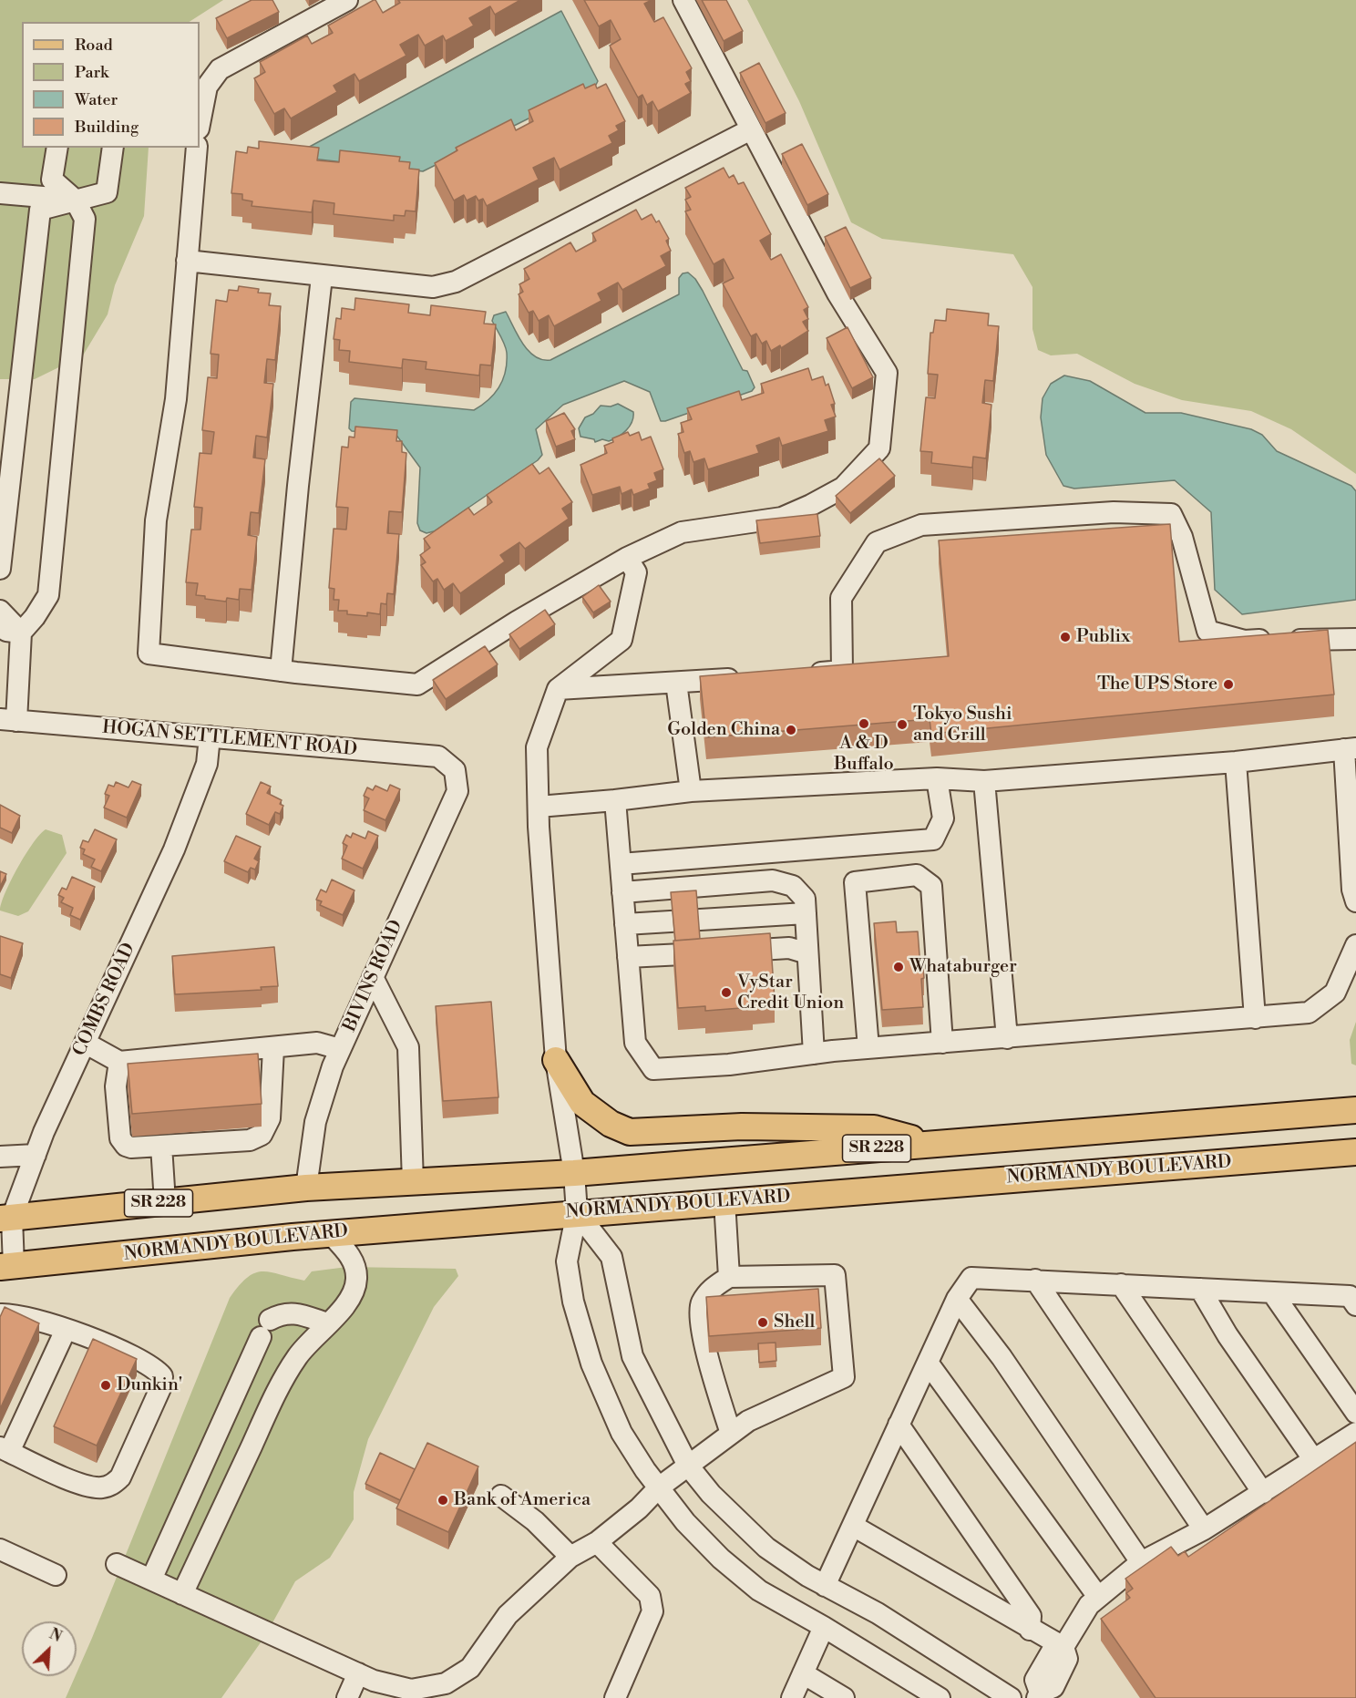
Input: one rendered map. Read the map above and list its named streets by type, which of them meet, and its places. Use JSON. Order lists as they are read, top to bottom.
{
  "streets": {
    "main road": ["SR 228", "NORMANDY BOULEVARD"],
    "street": ["HOGAN SETTLEMENT ROAD", "BIVINS ROAD", "COMBS ROAD"]
  },
  "crossings": [
    ["HOGAN SETTLEMENT ROAD", "BIVINS ROAD"],
    ["HOGAN SETTLEMENT ROAD", "COMBS ROAD"],
    ["BIVINS ROAD", "SR 228"],
    ["COMBS ROAD", "SR 228"],
    ["COMBS ROAD", "NORMANDY BOULEVARD"]
  ],
  "places": [
    "Publix",
    "The UPS Store",
    "A & D Buffalo",
    "Tokyo Sushi and Grill",
    "Golden China",
    "Whataburger",
    "VyStar Credit Union",
    "Shell",
    "Dunkin'",
    "Bank of America"
  ],
  "legend": [
    "Road",
    "Park",
    "Water",
    "Building"
  ],
  "north": "top right"
}
